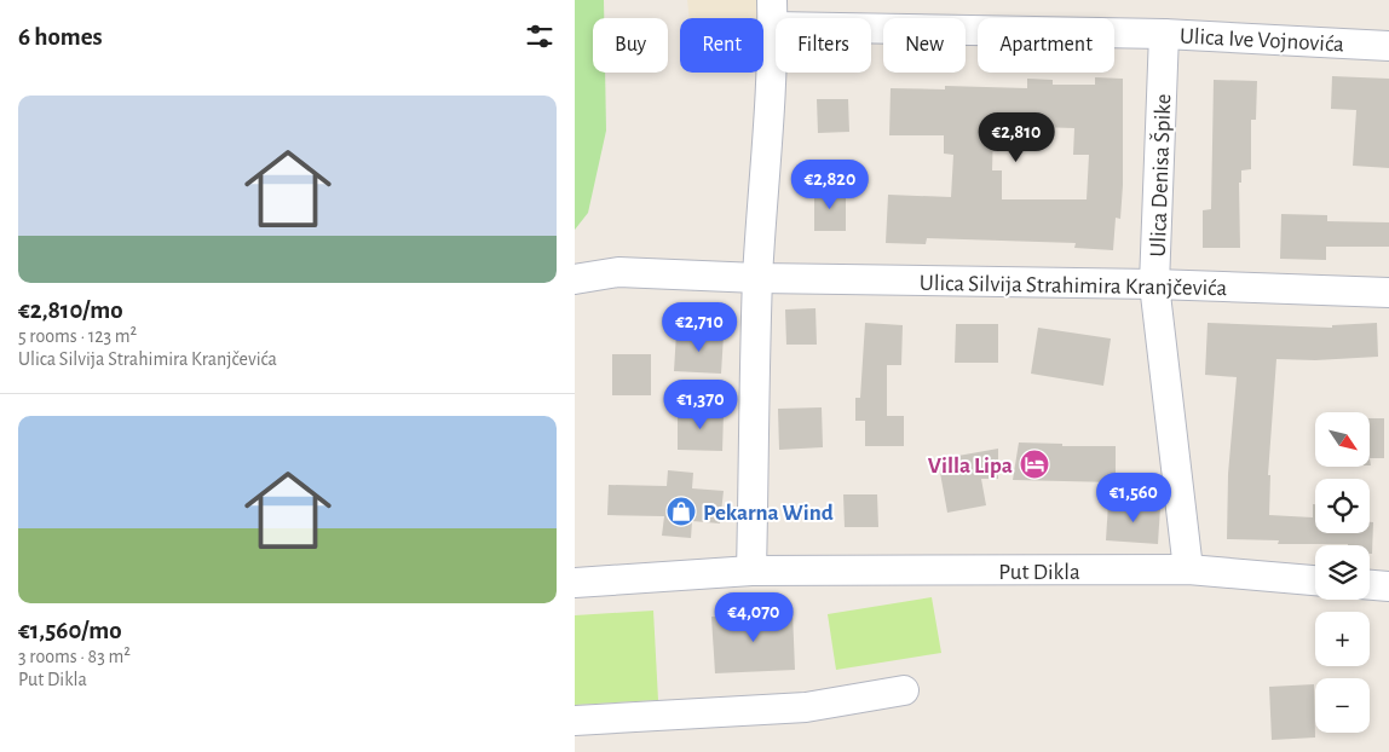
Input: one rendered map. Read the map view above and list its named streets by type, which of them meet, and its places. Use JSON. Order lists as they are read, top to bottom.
{
  "streets": {
    "street": [
      "Ulica Ive Vojnovića",
      "Ulica Denisa Špike",
      "Ulica Silvija Strahimira Kranjčevića",
      "Put Dikla"
    ]
  },
  "crossings": [
    ["Ulica Ive Vojnovića", "Ulica Denisa Špike"],
    ["Ulica Denisa Špike", "Ulica Silvija Strahimira Kranjčevića"],
    ["Ulica Denisa Špike", "Put Dikla"]
  ],
  "places": {
    "hotel": ["Villa Lipa"],
    "shop": ["Pekarna Wind"]
  },
  "north": "bottom right",
  "page": {
    "heading": "6 homes",
    "chip": [
      "Buy",
      "Rent",
      "Filters",
      "New",
      "Apartment"
    ],
    "list": [
      {
        "name": "€2,810/mo",
        "note": "5 rooms · 123 m² · Ulica Silvija Strahimira Kranjčevića"
      },
      {
        "name": "€1,560/mo",
        "note": "3 rooms · 83 m² · Put Dikla"
      }
    ],
    "price": [
      "€2,810",
      "€2,820",
      "€2,710",
      "€1,370",
      "€1,560",
      "€4,070"
    ],
    "map_buttons": ["+", "−"]
  }
}
